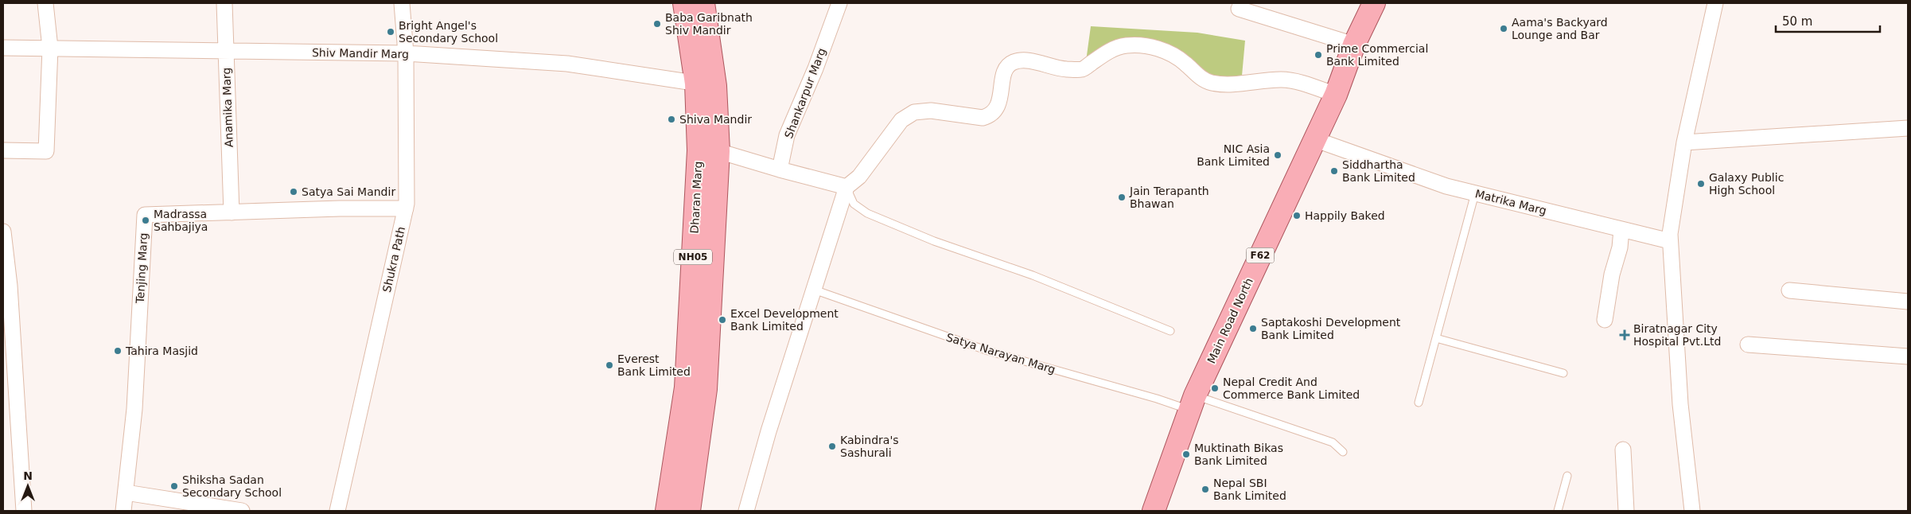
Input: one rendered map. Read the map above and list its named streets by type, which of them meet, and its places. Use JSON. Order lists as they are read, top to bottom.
{
  "streets": {
    "main road": [
      "Dharan Marg",
      "F62",
      "NH05",
      "Main Road North"
    ],
    "street": [
      "Shiv Mandir Marg",
      "Shankarpur Marg",
      "Anamika Marg",
      "Matrika Marg",
      "Shukra Path",
      "Tenjing Marg"
    ],
    "lane": ["Satya Narayan Marg"]
  },
  "crossings": [
    ["Shiv Mandir Marg", "Anamika Marg"],
    ["Shiv Mandir Marg", "Dharan Marg"],
    ["Shiv Mandir Marg", "Shukra Path"],
    ["Anamika Marg", "Tenjing Marg"],
    ["Matrika Marg", "Main Road North"],
    ["Shukra Path", "Tenjing Marg"],
    ["Main Road North", "Satya Narayan Marg"]
  ],
  "places": {
    "other": [
      "Baba Garibnath Shiv Mandir",
      "Aama's Backyard Lounge and Bar",
      "Bright Angel's Secondary School",
      "Prime Commercial Bank Limited",
      "Shiva Mandir",
      "NIC Asia Bank Limited",
      "Siddhartha Bank Limited",
      "Galaxy Public High School",
      "Satya Sai Mandir",
      "Jain Terapanth Bhawan",
      "Happily Baked",
      "Madrassa Sahbajiya",
      "Excel Development Bank Limited",
      "Saptakoshi Development Bank Limited",
      "Tahira Masjid",
      "Everest Bank Limited",
      "Nepal Credit And Commerce Bank Limited",
      "Kabindra's Sashurali",
      "Muktinath Bikas Bank Limited",
      "Shiksha Sadan Secondary School",
      "Nepal SBI Bank Limited"
    ],
    "health": ["Biratnagar City Hospital Pvt.Ltd"]
  },
  "scale_bar": "50 m",
  "north": "top"
}
